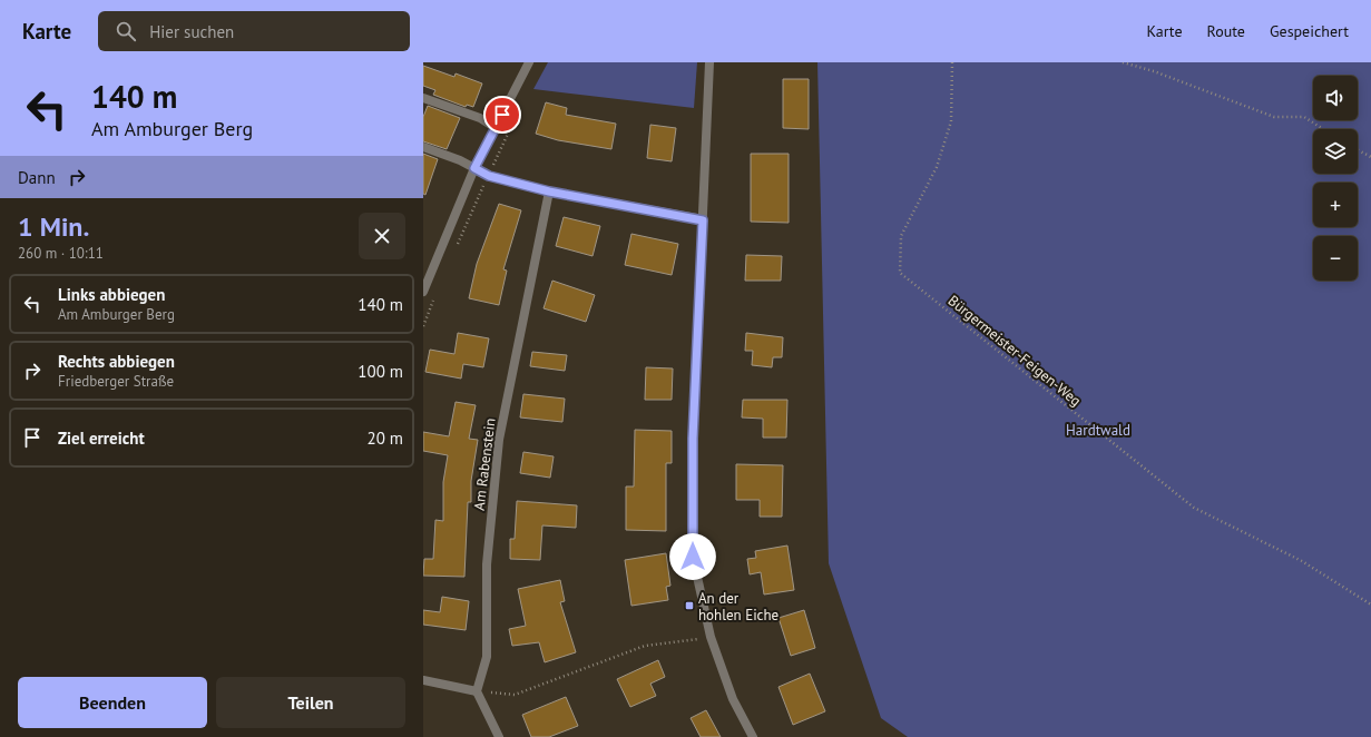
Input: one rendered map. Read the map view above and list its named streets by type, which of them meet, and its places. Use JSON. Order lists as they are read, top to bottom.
{
  "streets": {
    "street": ["Am Rabenstein"],
    "path": ["Bürgermeister-Feigen-Weg"]
  },
  "parks": ["Hardtwald"],
  "places": {
    "transit": ["An der hohlen Eiche"]
  },
  "page": {
    "header": "Karte",
    "search": "Hier suchen",
    "nav": ["Karte", "Route", "Gespeichert"],
    "turn": ["140 m", "Am Amburger Berg"],
    "map_buttons": ["+", "−"],
    "then": "Dann",
    "heading": ["1 Min.", "260 m · 10:11"],
    "list": [
      {
        "name": "Links abbiegen",
        "note": "Am Amburger Berg",
        "value": "140 m"
      },
      {
        "name": "Rechts abbiegen",
        "note": "Friedberger Straße",
        "value": "100 m"
      },
      {
        "name": "Ziel erreicht",
        "value": "20 m"
      }
    ],
    "buttons": ["Beenden", "Teilen"]
  }
}
